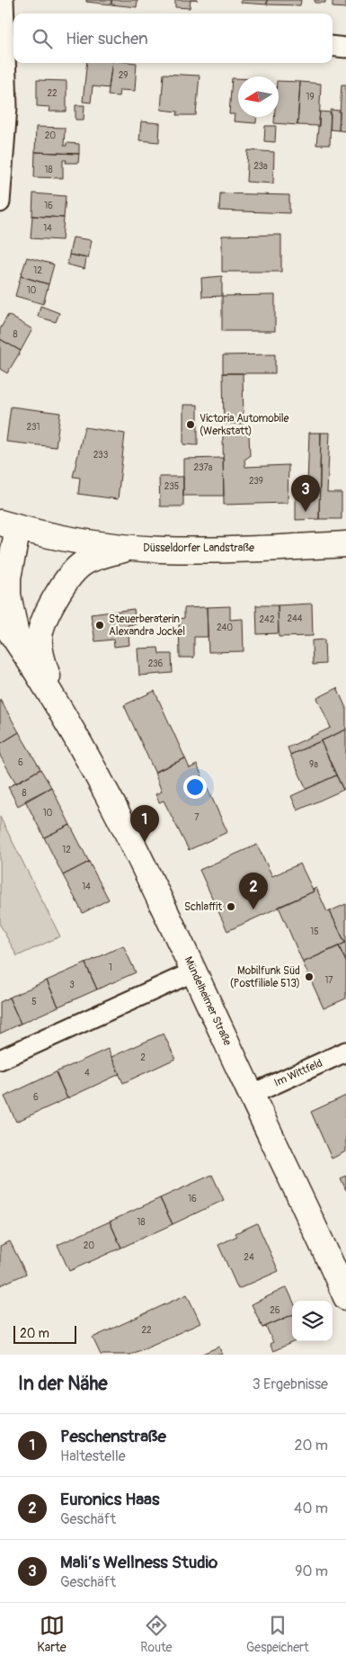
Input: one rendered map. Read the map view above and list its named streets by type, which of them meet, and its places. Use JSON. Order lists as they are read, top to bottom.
{
  "streets": {
    "main road": ["Düsseldorfer Landstraße", "Mündelheimer Straße"],
    "street": ["Im Wittfeld"]
  },
  "crossings": [
    ["Düsseldorfer Landstraße", "Mündelheimer Straße"],
    ["Mündelheimer Straße", "Im Wittfeld"]
  ],
  "places": [
    "Victoria Automobile (Werkstatt)",
    "Steuerberaterin Alexandra Jockel",
    "Schlaffit",
    "Mobilfunk Süd (Postfiliale 513)"
  ],
  "house_numbers": [
    "29",
    "22",
    "19",
    "20",
    "23a",
    "18",
    "16",
    "14",
    "12",
    "10",
    "8",
    "231",
    "233",
    "237a",
    "239",
    "235",
    "244",
    "242",
    "240",
    "236",
    "6",
    "9a",
    "8",
    "10",
    "7",
    "12",
    "14",
    "15",
    "1",
    "17",
    "3",
    "5",
    "2",
    "4",
    "6",
    "16",
    "18",
    "20",
    "24",
    "26",
    "22"
  ],
  "scale_bar": "20 m",
  "north": "left",
  "page": {
    "search": "Hier suchen",
    "pins": ["3", "1", "2"],
    "scale": "20 m",
    "heading": ["In der Nähe", "3 Ergebnisse"],
    "list": [
      {
        "mark": "1",
        "name": "Peschenstraße",
        "note": "Haltestelle",
        "value": "20 m"
      },
      {
        "mark": "2",
        "name": "Euronics Haas",
        "note": "Geschäft",
        "value": "40 m"
      },
      {
        "mark": "3",
        "name": "Mali‘s Wellness Studio",
        "note": "Geschäft",
        "value": "90 m"
      }
    ],
    "nav": ["Karte", "Route", "Gespeichert"]
  }
}
